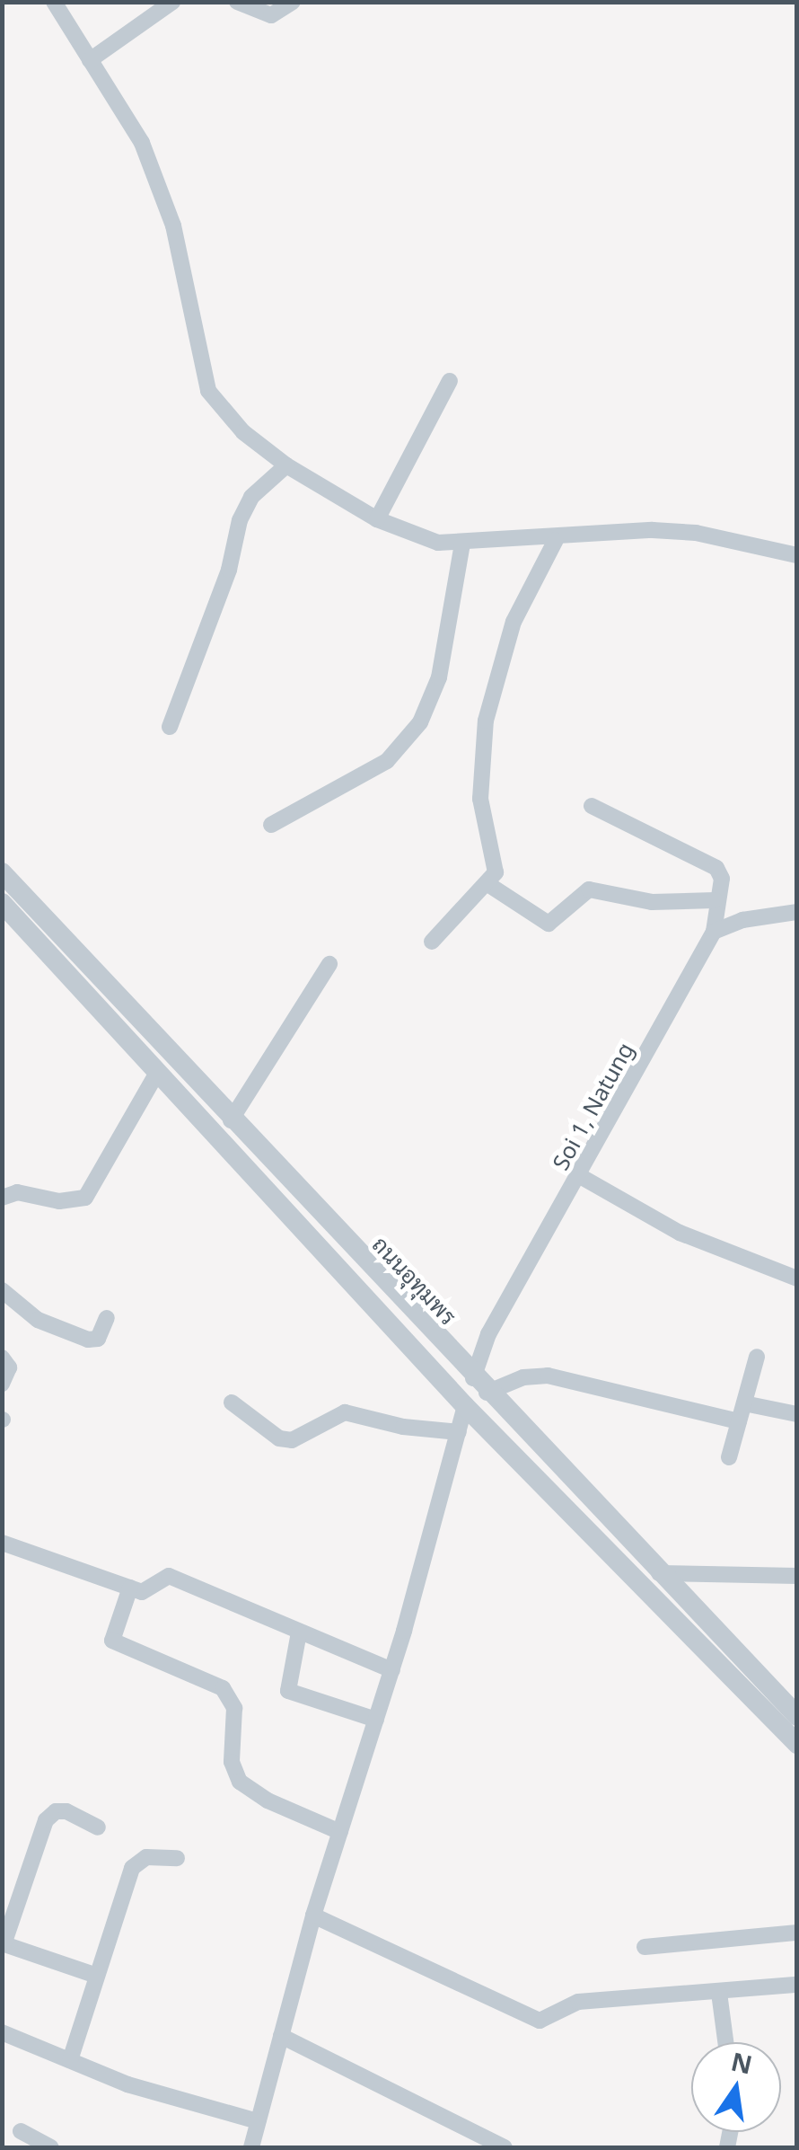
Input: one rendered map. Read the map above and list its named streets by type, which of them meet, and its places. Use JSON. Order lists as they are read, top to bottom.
{
  "streets": {
    "street": ["Soi 1, Natung", "ถนนอุทุมพร"]
  },
  "crossings": [
    ["Soi 1, Natung", "ถนนอุทุมพร"]
  ],
  "north": "top"
}
